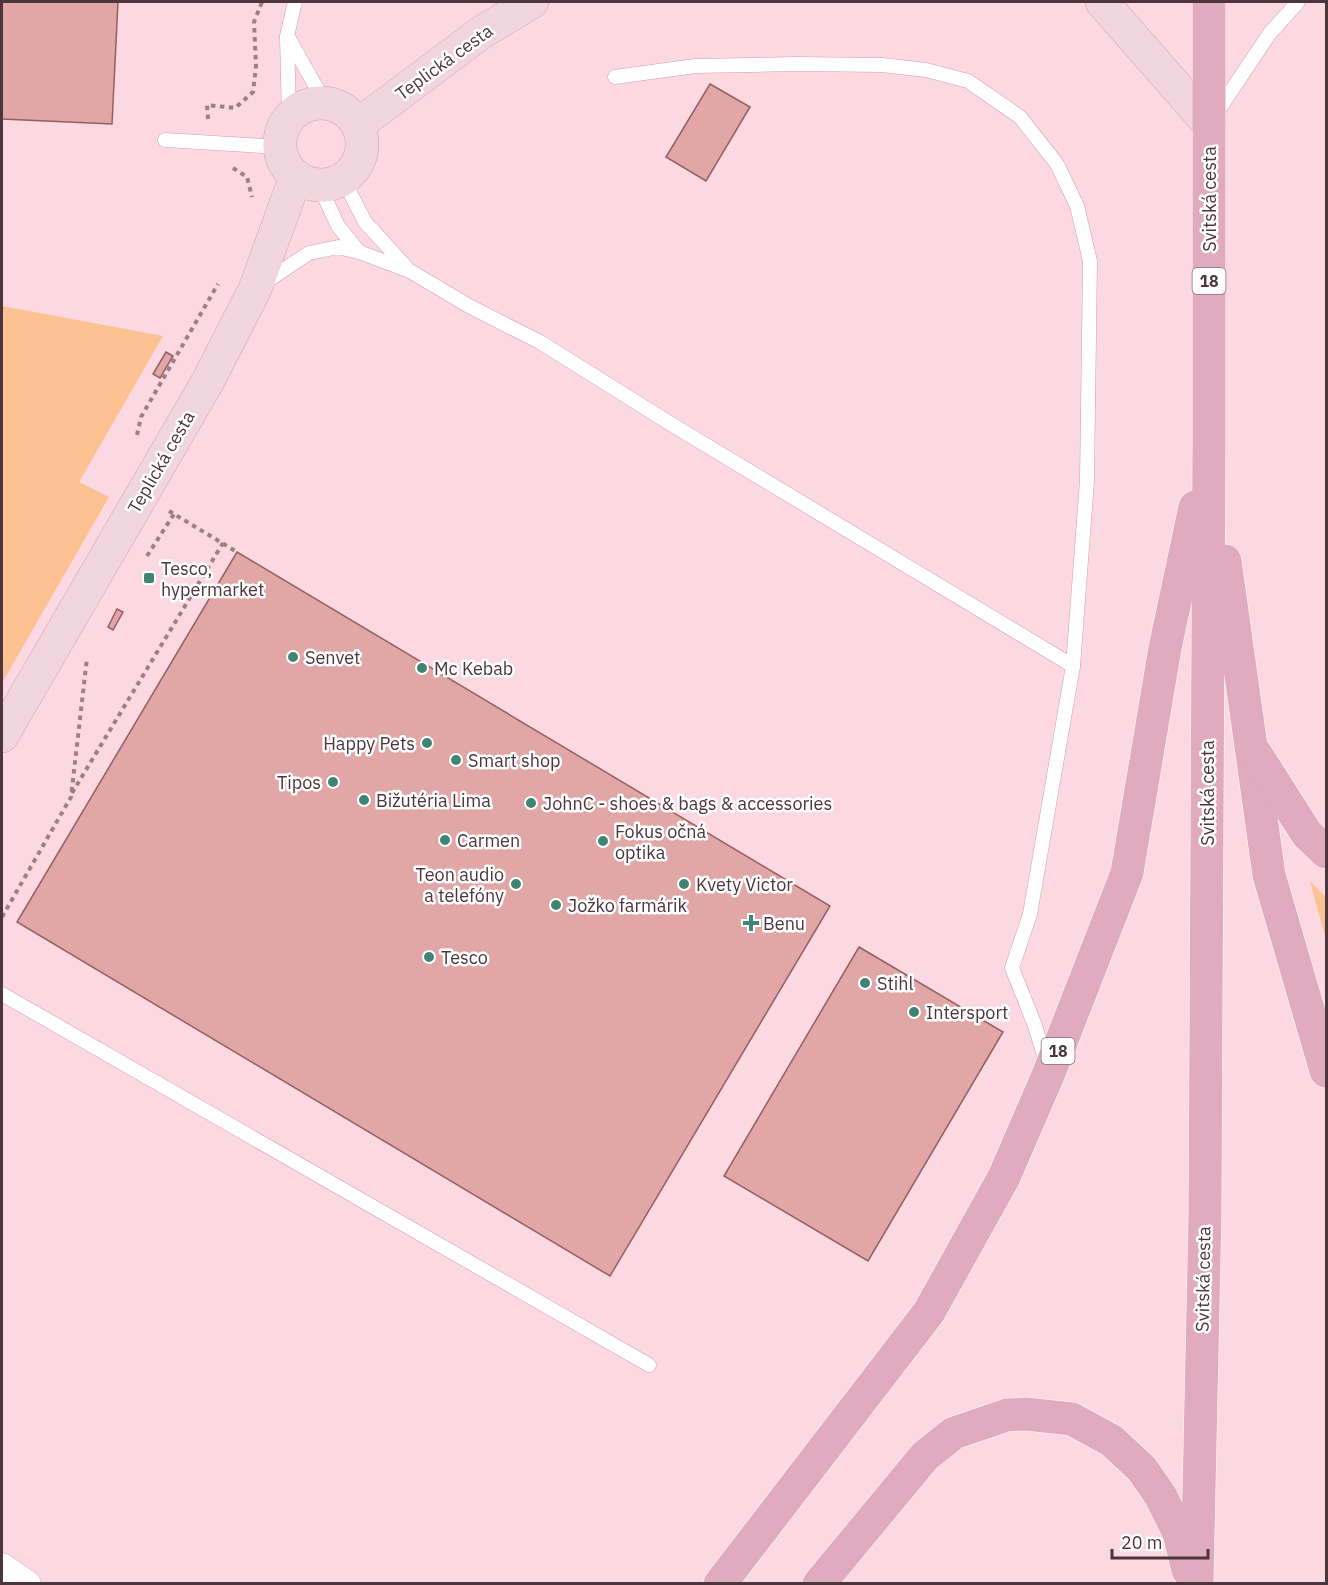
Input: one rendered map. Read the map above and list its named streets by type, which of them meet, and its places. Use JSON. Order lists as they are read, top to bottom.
{
  "streets": {
    "main road": ["Svitská cesta", "18"],
    "street": ["Teplická cesta"]
  },
  "crossings": [
    ["Svitská cesta", "18"]
  ],
  "places": {
    "transit": ["Tesco, hypermarket"],
    "other": [
      "Senvet",
      "Mc Kebab",
      "Happy Pets",
      "Smart shop",
      "Tipos",
      "Bižutéria Lima",
      "JohnC - shoes & bags & accessories",
      "Carmen",
      "Fokus očná optika",
      "Teon audio a telefóny",
      "Kvety Victor",
      "Jožko farmárik",
      "Tesco",
      "Stihl",
      "Intersport"
    ],
    "health": ["Benu"]
  },
  "scale_bar": "20 m"
}
